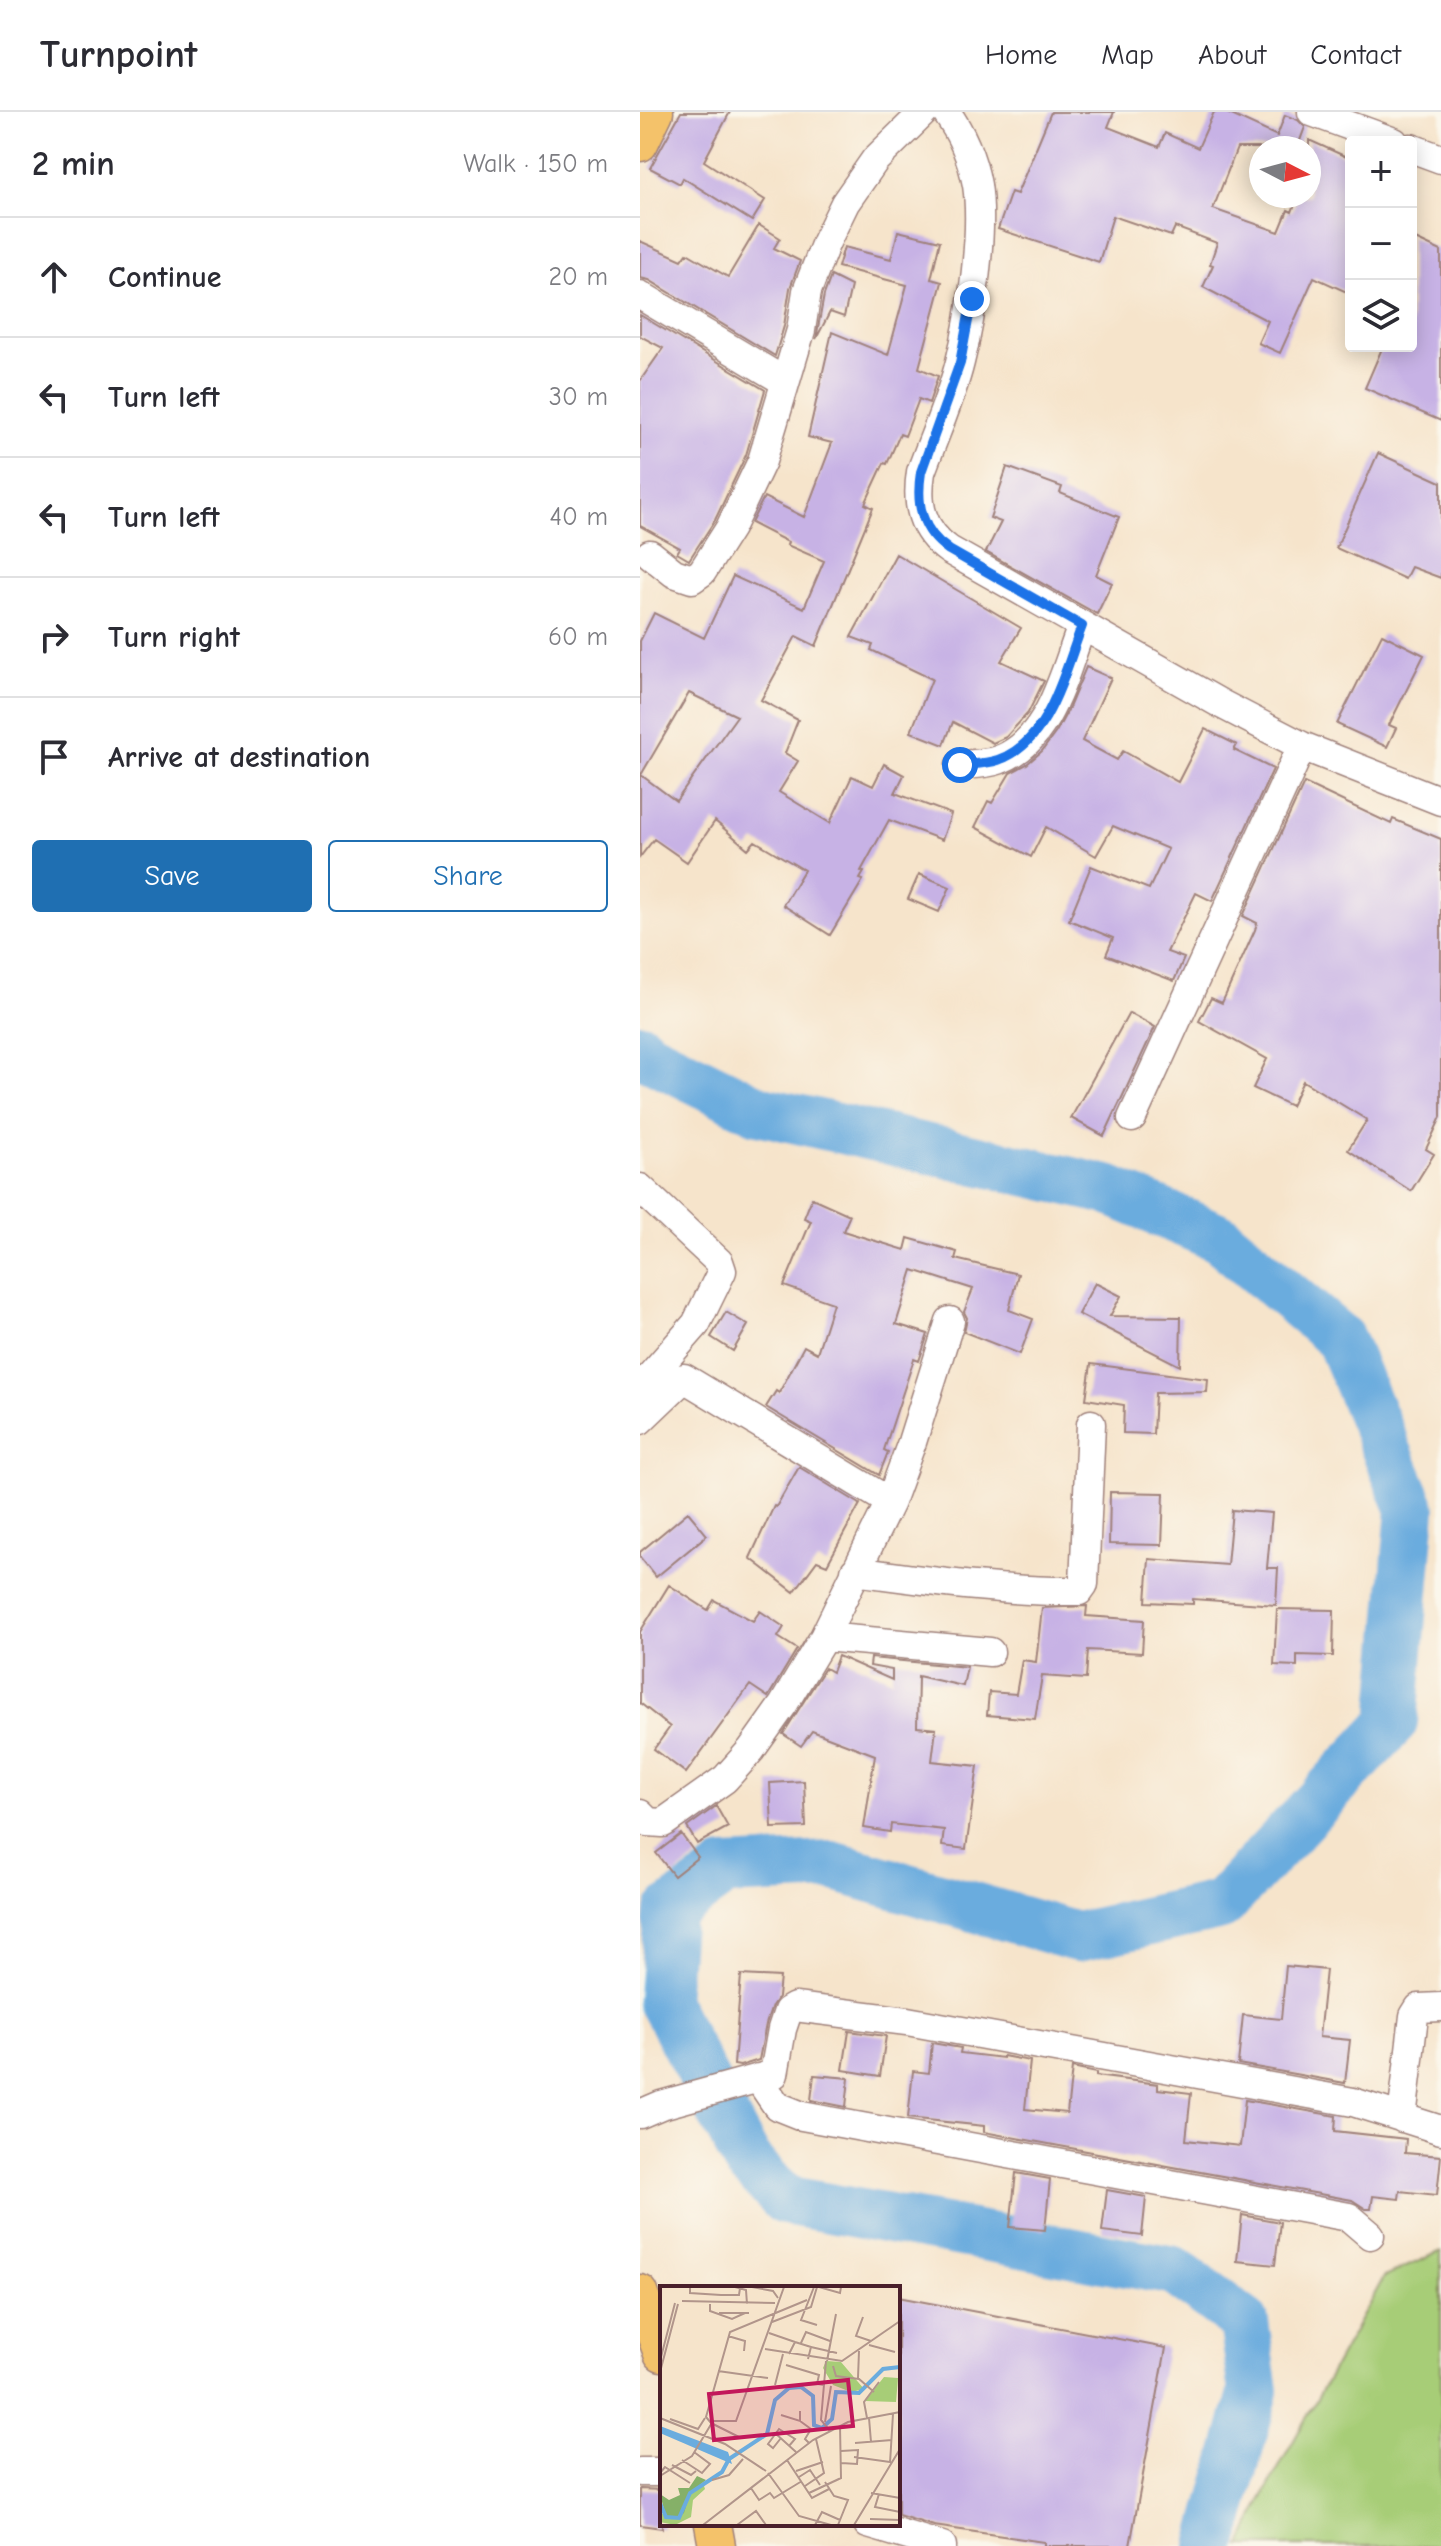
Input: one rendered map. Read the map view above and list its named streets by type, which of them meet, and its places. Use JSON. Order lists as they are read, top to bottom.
{
  "north": "right",
  "page": {
    "header": "Turnpoint",
    "nav": [
      "Home",
      "Map",
      "About",
      "Contact"
    ],
    "heading": ["2 min", "Walk · 150 m"],
    "map_buttons": ["+", "−"],
    "list": [
      ["Continue", "20 m"],
      ["Turn left", "30 m"],
      ["Turn left", "40 m"],
      ["Turn right", "60 m"],
      "Arrive at destination"
    ],
    "buttons": ["Save", "Share"]
  }
}
